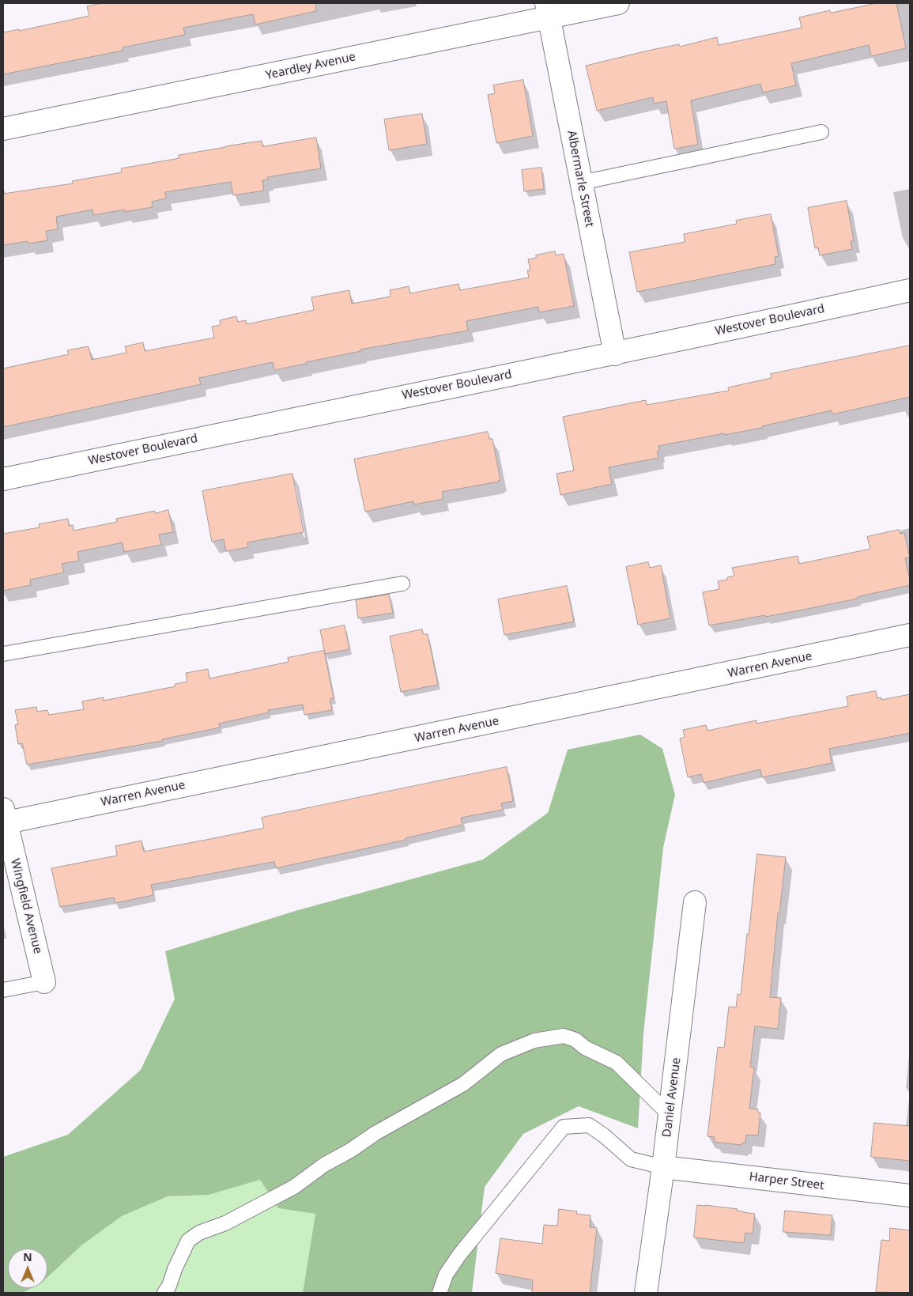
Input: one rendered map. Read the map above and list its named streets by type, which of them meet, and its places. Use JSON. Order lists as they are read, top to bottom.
{
  "streets": {
    "street": [
      "Yeardley Avenue",
      "Albermarle Street",
      "Westover Boulevard",
      "Warren Avenue",
      "Wingfield Avenue",
      "Daniel Avenue",
      "Harper Street"
    ]
  },
  "crossings": [
    ["Yeardley Avenue", "Albermarle Street"],
    ["Albermarle Street", "Westover Boulevard"],
    ["Warren Avenue", "Wingfield Avenue"],
    ["Daniel Avenue", "Harper Street"]
  ],
  "north": "top"
}
